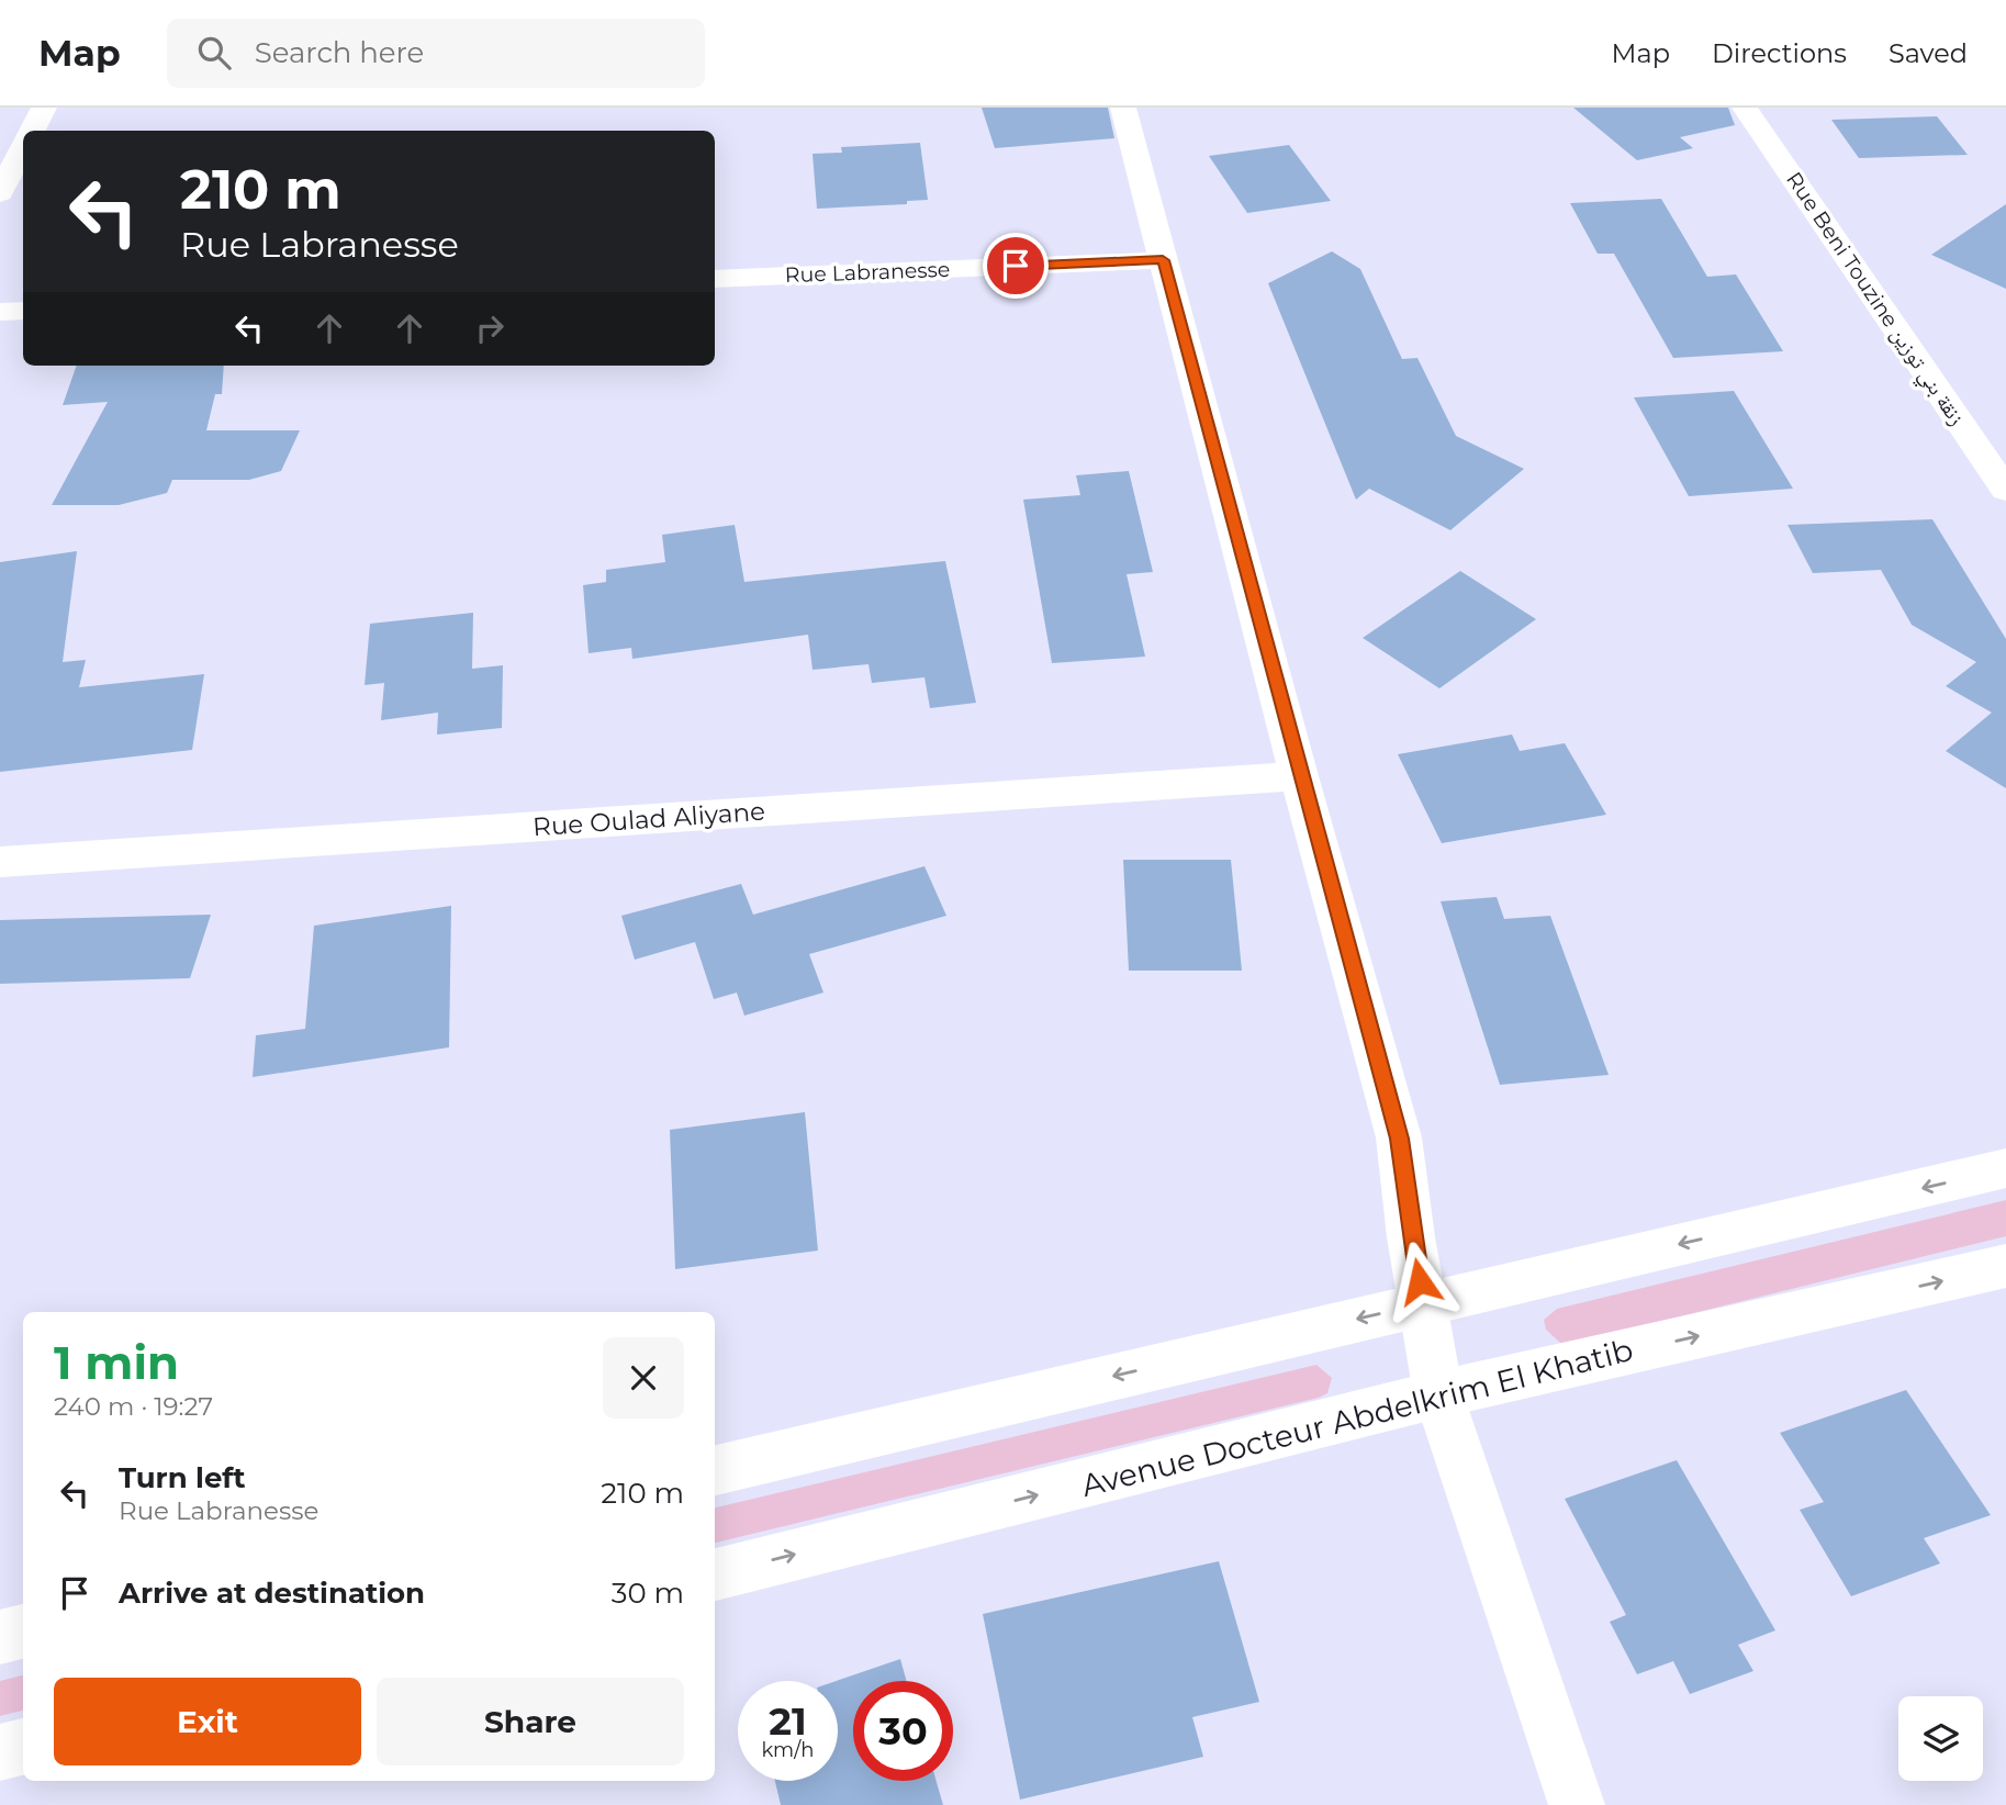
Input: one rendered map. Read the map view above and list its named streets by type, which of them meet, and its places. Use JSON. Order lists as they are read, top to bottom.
{
  "streets": {
    "street": [
      "Rue Labranesse",
      "Rue Beni Touzine زنقة بني توزين",
      "Rue Oulad Aliyane",
      "Avenue Docteur Abdelkrim El Khatib"
    ]
  },
  "page": {
    "header": "Map",
    "search": "Search here",
    "nav": ["Map", "Directions", "Saved"],
    "turn": ["210 m", "Rue Labranesse"],
    "heading": ["1 min", "240 m · 19:27"],
    "list": [
      {
        "name": "Turn left",
        "note": "Rue Labranesse",
        "value": "210 m"
      },
      {
        "name": "Arrive at destination",
        "value": "30 m"
      }
    ],
    "buttons": ["Exit", "Share"],
    "speed": "21 km/h",
    "limit": "30"
  }
}
